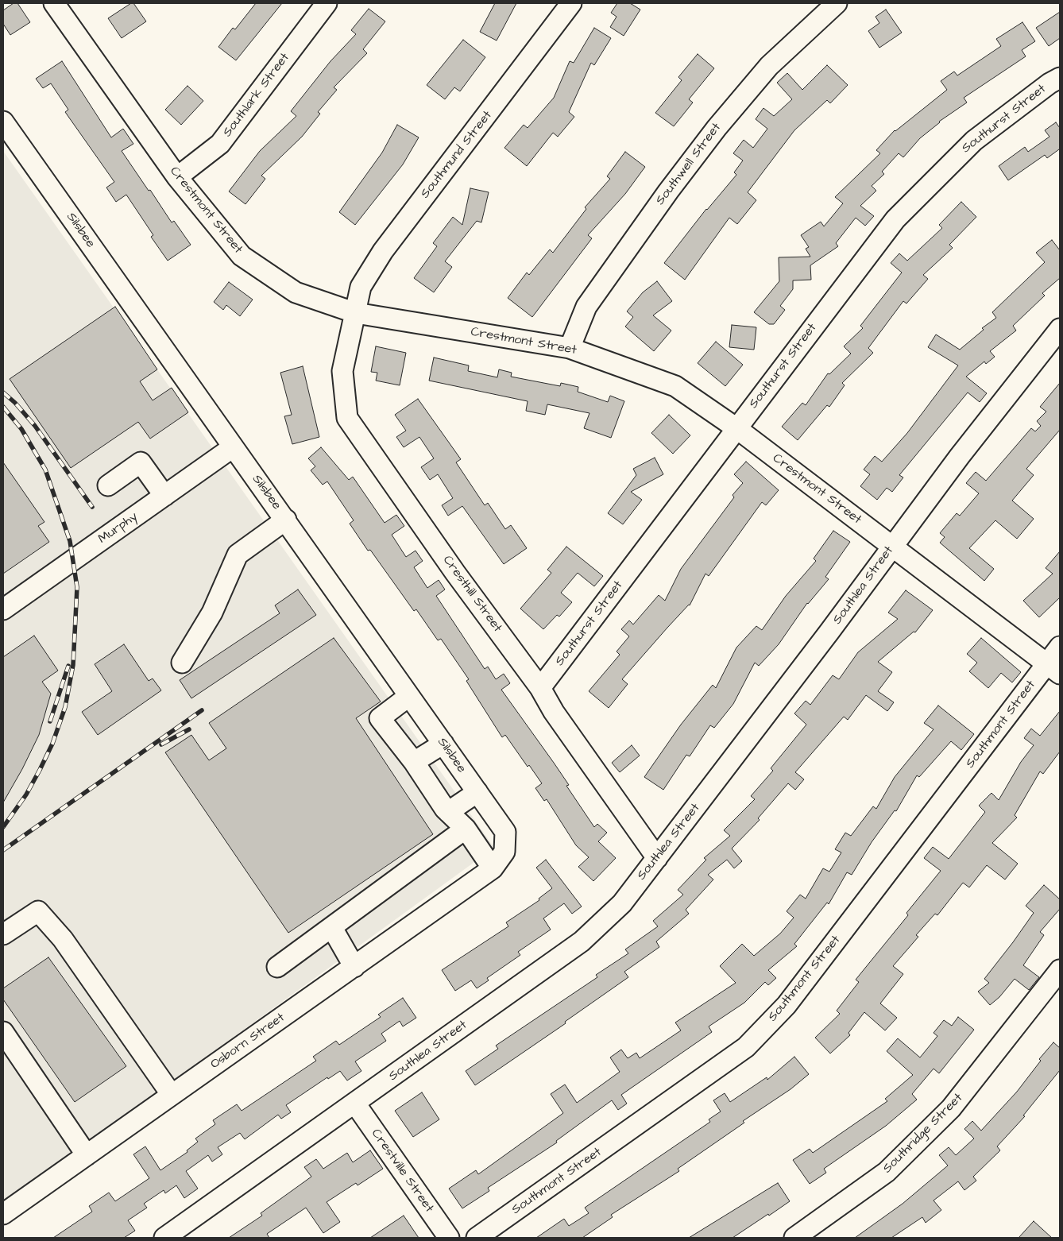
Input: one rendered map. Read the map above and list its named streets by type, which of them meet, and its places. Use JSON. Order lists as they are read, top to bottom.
{
  "streets": {
    "street": [
      "Southlark Street",
      "Southurst Street",
      "Southmund Street",
      "Southwell Street",
      "Crestmont Street",
      "Silsbee",
      "Murphy",
      "Southlea Street",
      "Cresthill Street",
      "Southmont Street",
      "Osborn Street",
      "Southridge Street",
      "Crestville Street"
    ]
  },
  "crossings": [
    ["Southlark Street", "Crestmont Street"],
    ["Southurst Street", "Crestmont Street"],
    ["Southurst Street", "Cresthill Street"],
    ["Southmund Street", "Crestmont Street"],
    ["Southmund Street", "Cresthill Street"],
    ["Southwell Street", "Crestmont Street"],
    ["Crestmont Street", "Southlea Street"],
    ["Crestmont Street", "Cresthill Street"],
    ["Crestmont Street", "Southmont Street"],
    ["Silsbee", "Murphy"],
    ["Silsbee", "Osborn Street"],
    ["Southlea Street", "Cresthill Street"],
    ["Southlea Street", "Crestville Street"]
  ]
}
